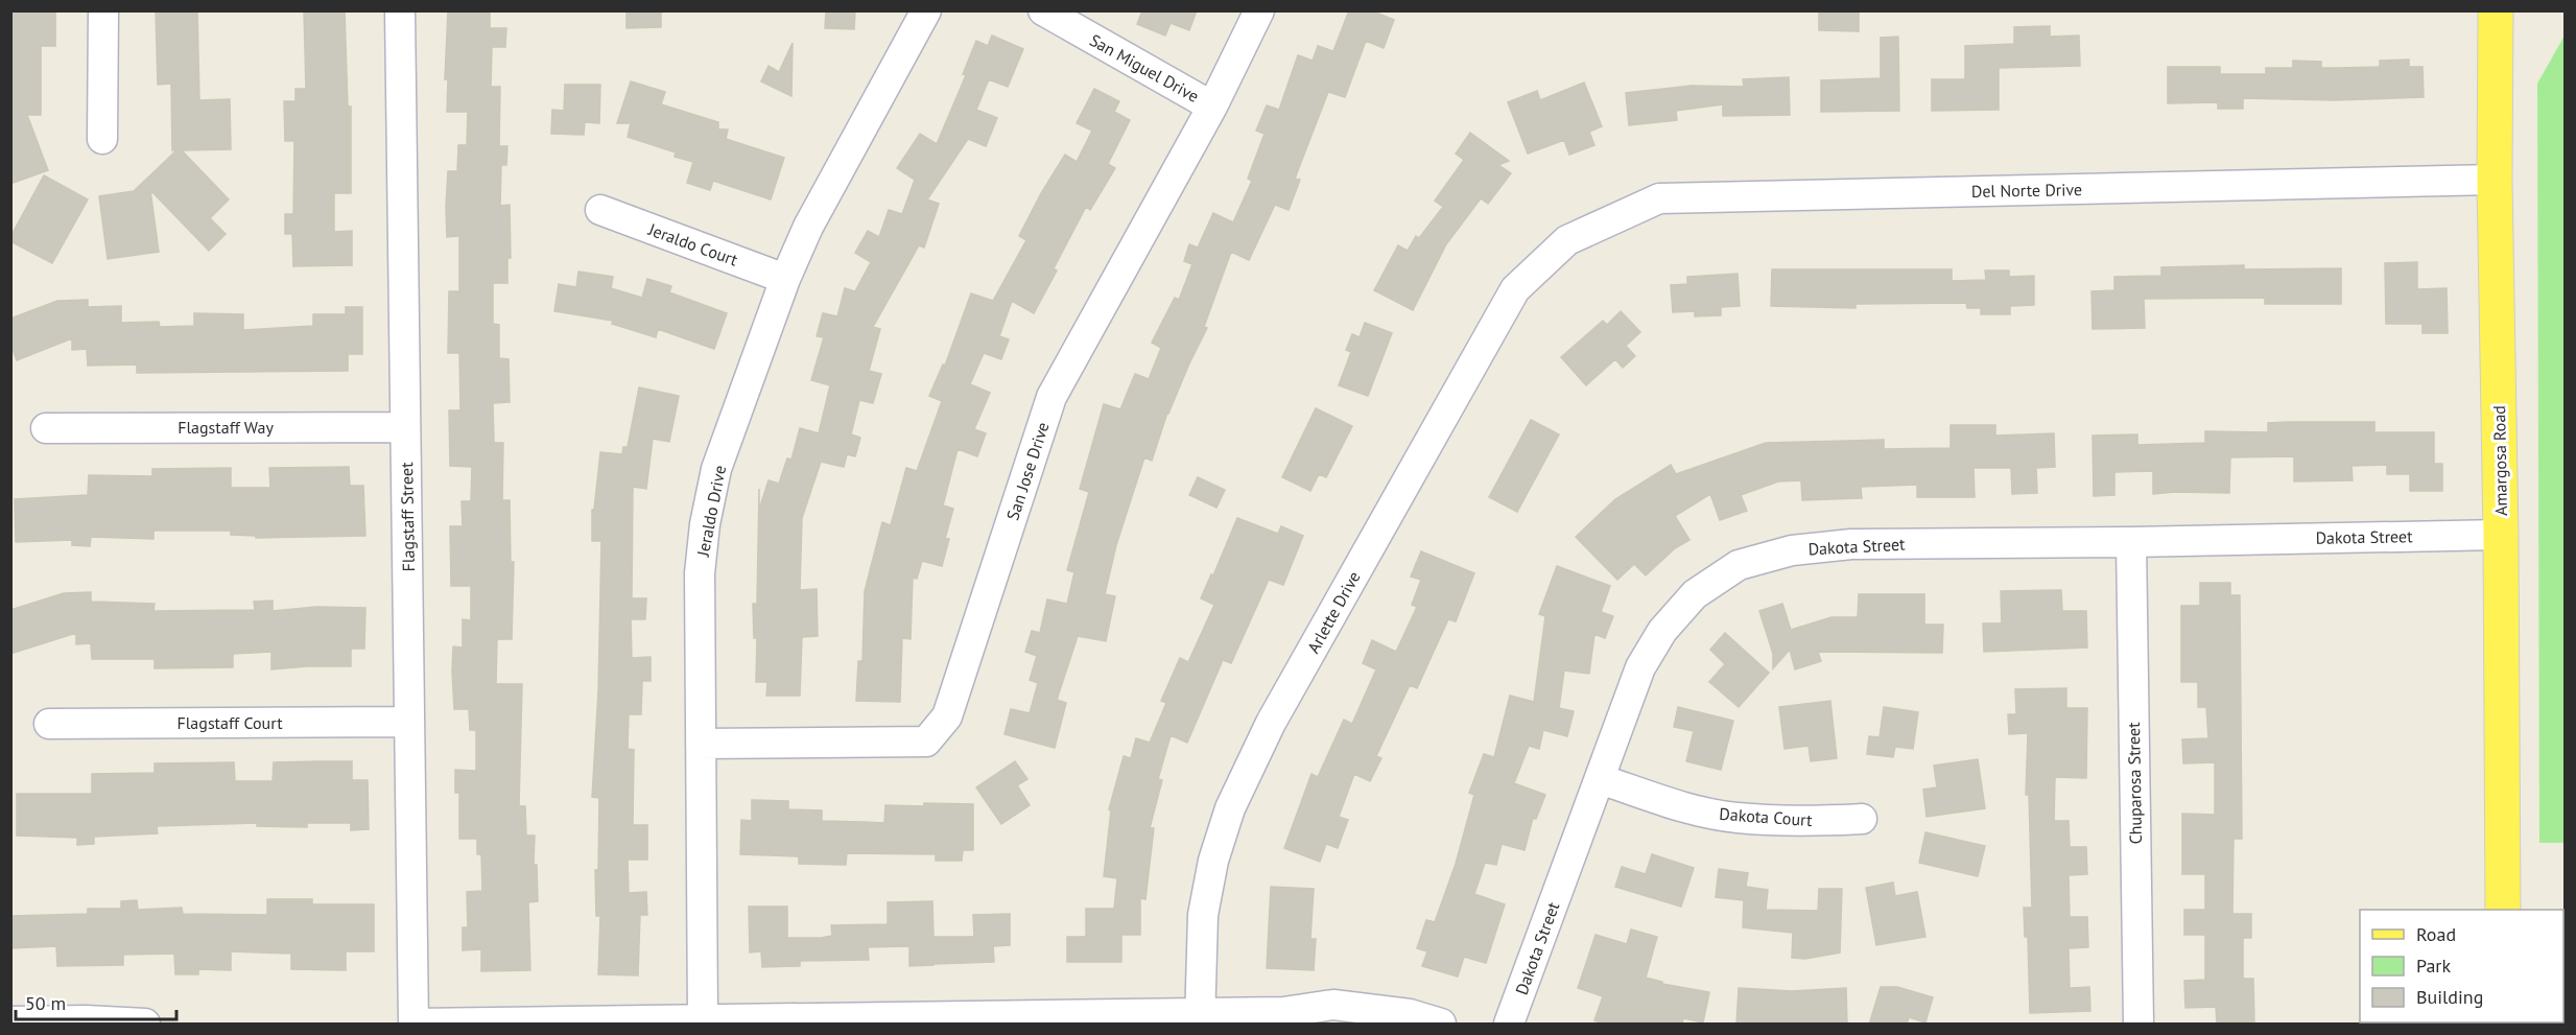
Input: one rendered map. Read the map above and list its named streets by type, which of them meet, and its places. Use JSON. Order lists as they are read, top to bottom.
{
  "streets": {
    "main road": ["Amargosa Road"],
    "street": [
      "San Miguel Drive",
      "Del Norte Drive",
      "Jeraldo Court",
      "Flagstaff Way",
      "San Jose Drive",
      "Jeraldo Drive",
      "Flagstaff Street",
      "Dakota Street",
      "Arlette Drive",
      "Flagstaff Court",
      "Chuparosa Street",
      "Dakota Court"
    ]
  },
  "crossings": [
    ["San Miguel Drive", "San Jose Drive"],
    ["Del Norte Drive", "Amargosa Road"],
    ["Del Norte Drive", "Arlette Drive"],
    ["Jeraldo Court", "Jeraldo Drive"],
    ["Flagstaff Way", "Flagstaff Street"],
    ["Amargosa Road", "Dakota Street"],
    ["San Jose Drive", "Jeraldo Drive"],
    ["Flagstaff Street", "Flagstaff Court"],
    ["Dakota Street", "Chuparosa Street"],
    ["Dakota Street", "Dakota Court"]
  ],
  "legend": ["Road", "Park", "Building"],
  "scale_bar": "50 m"
}
